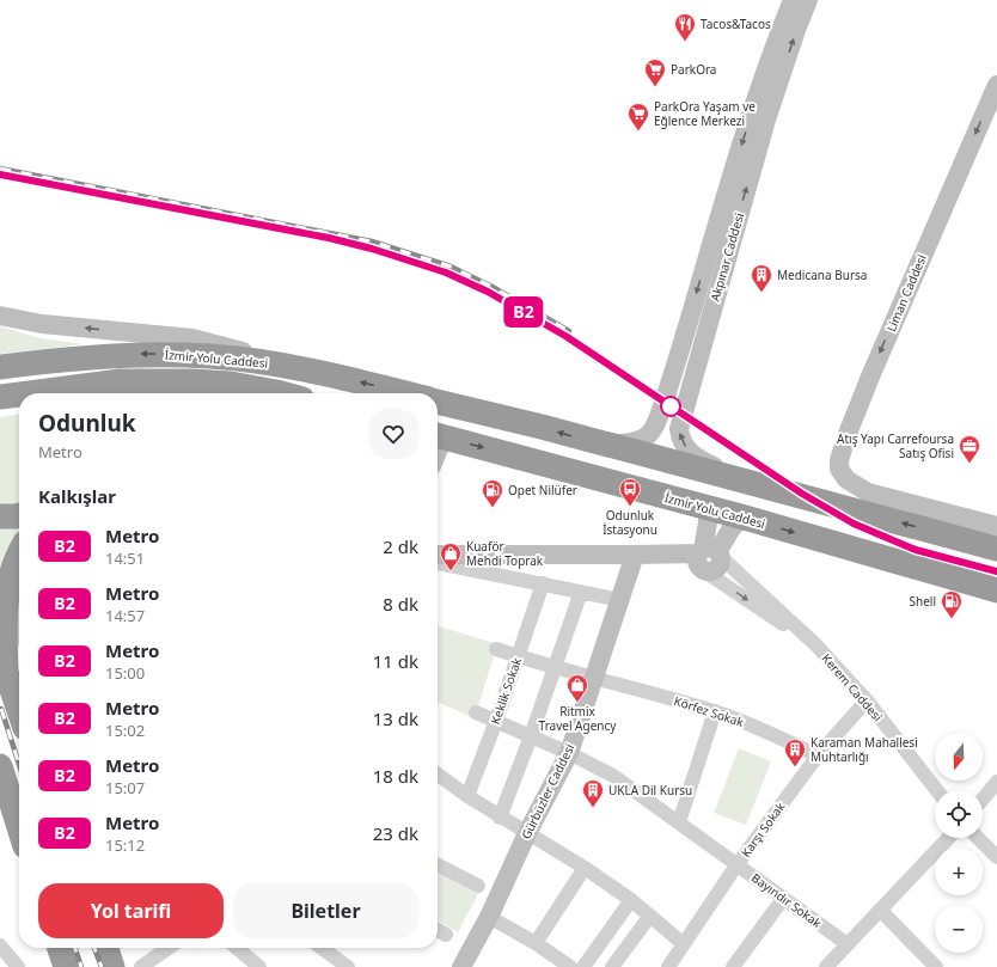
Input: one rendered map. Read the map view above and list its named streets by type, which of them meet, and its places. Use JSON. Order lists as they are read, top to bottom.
{
  "streets": {
    "highway": ["İzmir Yolu Caddesi"],
    "street": [
      "Akpınar Caddesi",
      "Liman Caddesi",
      "Kerem Caddesi",
      "Keklik Sokak",
      "Körfez Sokak",
      "Gürbüzler Caddesi",
      "Karşı Sokak",
      "Bayındır Sokak"
    ]
  },
  "crossings": [
    ["Akpınar Caddesi", "İzmir Yolu Caddesi"],
    ["Kerem Caddesi", "Karşı Sokak"],
    ["Keklik Sokak", "Körfez Sokak"],
    ["Keklik Sokak", "Bayındır Sokak"],
    ["Körfez Sokak", "Gürbüzler Caddesi"],
    ["Körfez Sokak", "Karşı Sokak"],
    ["Gürbüzler Caddesi", "Bayındır Sokak"],
    ["Karşı Sokak", "Bayındır Sokak"]
  ],
  "places": {
    "restaurant": ["Tacos&Tacos"],
    "supermarket": ["ParkOra", "ParkOra Yaşam ve Eğlence Merkezi"],
    "building": ["Medicana Bursa", "Karaman Mahallesi Muhtarlığı", "UKLA Dil Kursu"],
    "office": ["Atış Yapı Carrefoursa Satış Ofisi"],
    "bus stop": ["Odunluk İstasyonu"],
    "fuel station": ["Opet Nilüfer", "Shell"],
    "shop": ["Kuaför Mehdi Toprak", "Ritmix Travel Agency"]
  },
  "lines": ["metro line B2"],
  "north": "bottom",
  "page": {
    "on_map": "B2",
    "heading": [
      ["Odunluk", "Metro"],
      "Kalkışlar"
    ],
    "list": [
      {
        "mark": "B2",
        "name": "Metro",
        "note": "14:51",
        "value": "2 dk"
      },
      {
        "mark": "B2",
        "name": "Metro",
        "note": "14:57",
        "value": "8 dk"
      },
      {
        "mark": "B2",
        "name": "Metro",
        "note": "15:00",
        "value": "11 dk"
      },
      {
        "mark": "B2",
        "name": "Metro",
        "note": "15:02",
        "value": "13 dk"
      },
      {
        "mark": "B2",
        "name": "Metro",
        "note": "15:07",
        "value": "18 dk"
      },
      {
        "mark": "B2",
        "name": "Metro",
        "note": "15:12",
        "value": "23 dk"
      }
    ],
    "map_buttons": ["+", "−"],
    "buttons": ["Yol tarifi", "Biletler"]
  }
}
